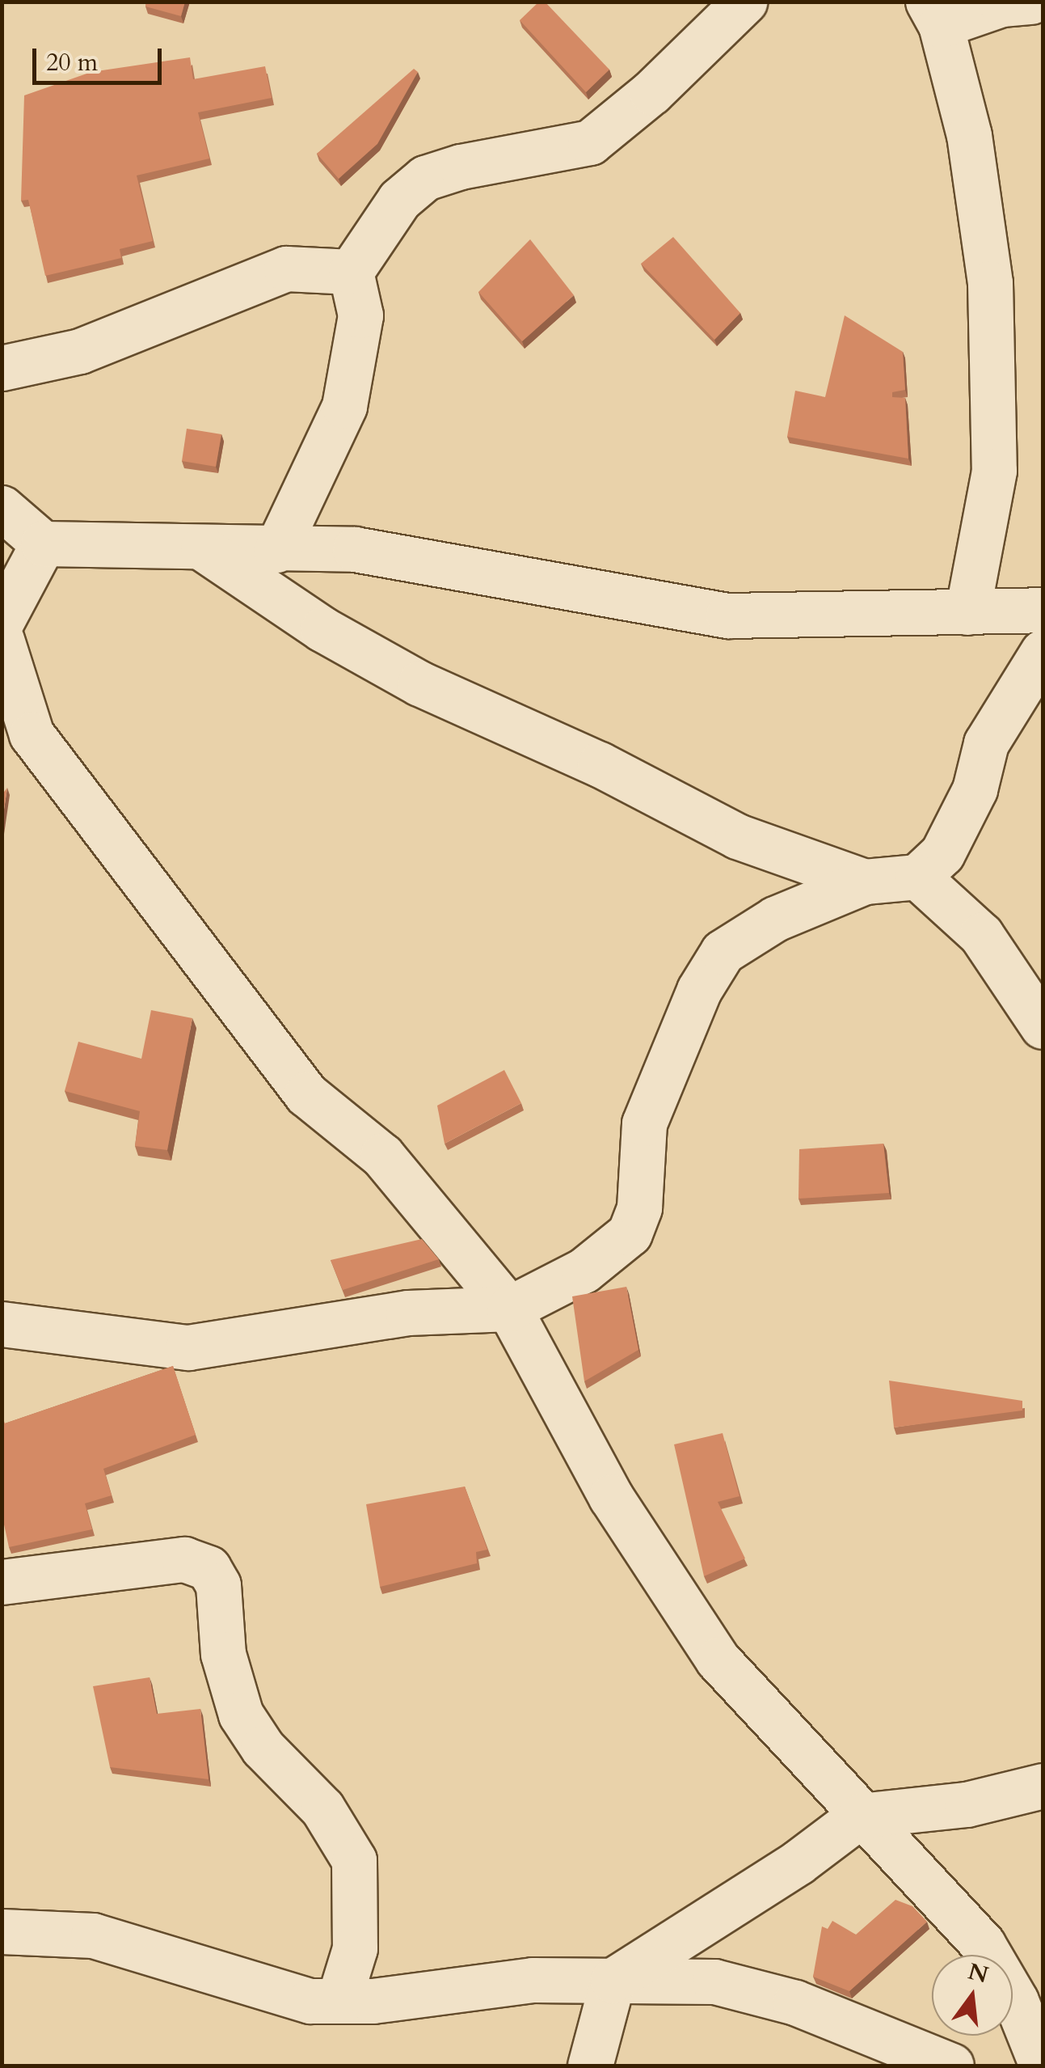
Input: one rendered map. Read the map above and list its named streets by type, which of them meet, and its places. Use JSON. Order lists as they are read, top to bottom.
{
  "scale_bar": "20 m",
  "north": "top"
}
